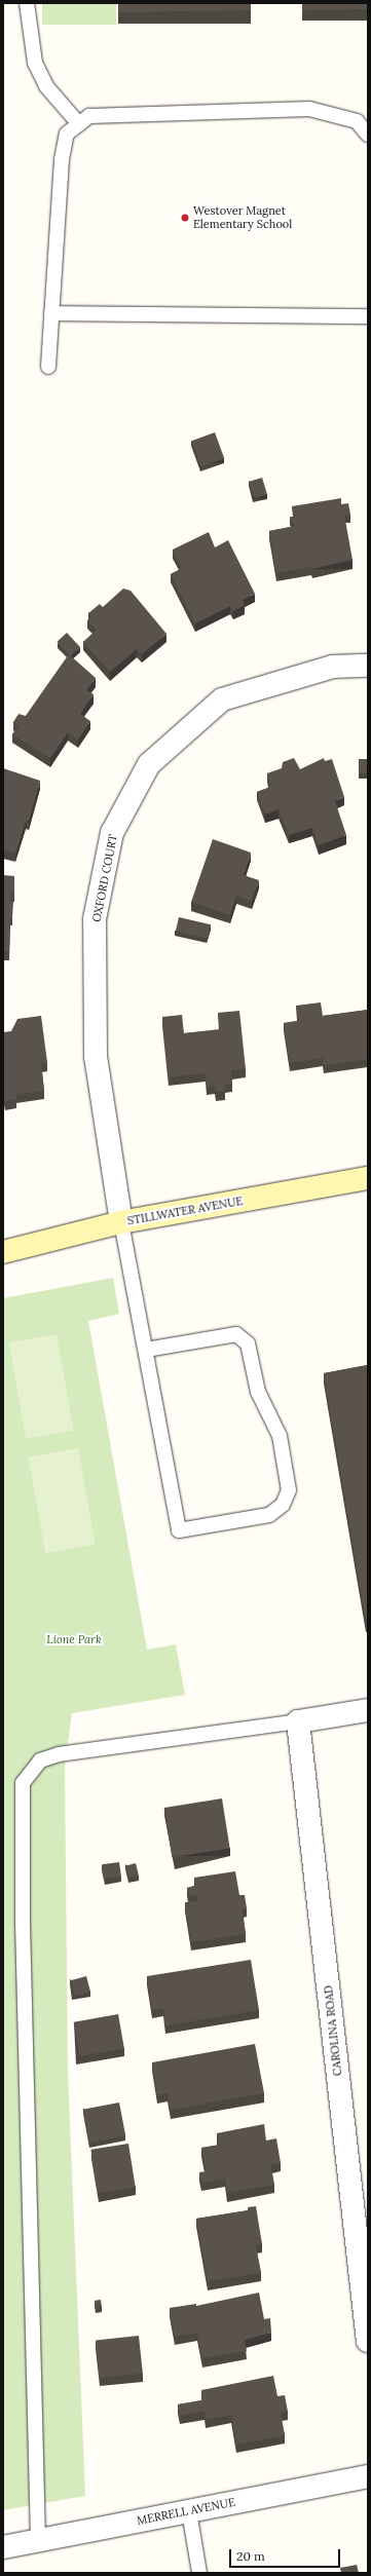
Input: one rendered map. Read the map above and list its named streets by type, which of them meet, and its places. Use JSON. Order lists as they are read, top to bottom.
{
  "streets": {
    "main road": ["STILLWATER AVENUE"],
    "street": ["OXFORD COURT", "CAROLINA ROAD", "MERRELL AVENUE"]
  },
  "crossings": [
    ["OXFORD COURT", "STILLWATER AVENUE"]
  ],
  "parks": ["Lione Park"],
  "places": ["Westover Magnet Elementary School"],
  "scale_bar": "20 m"
}
